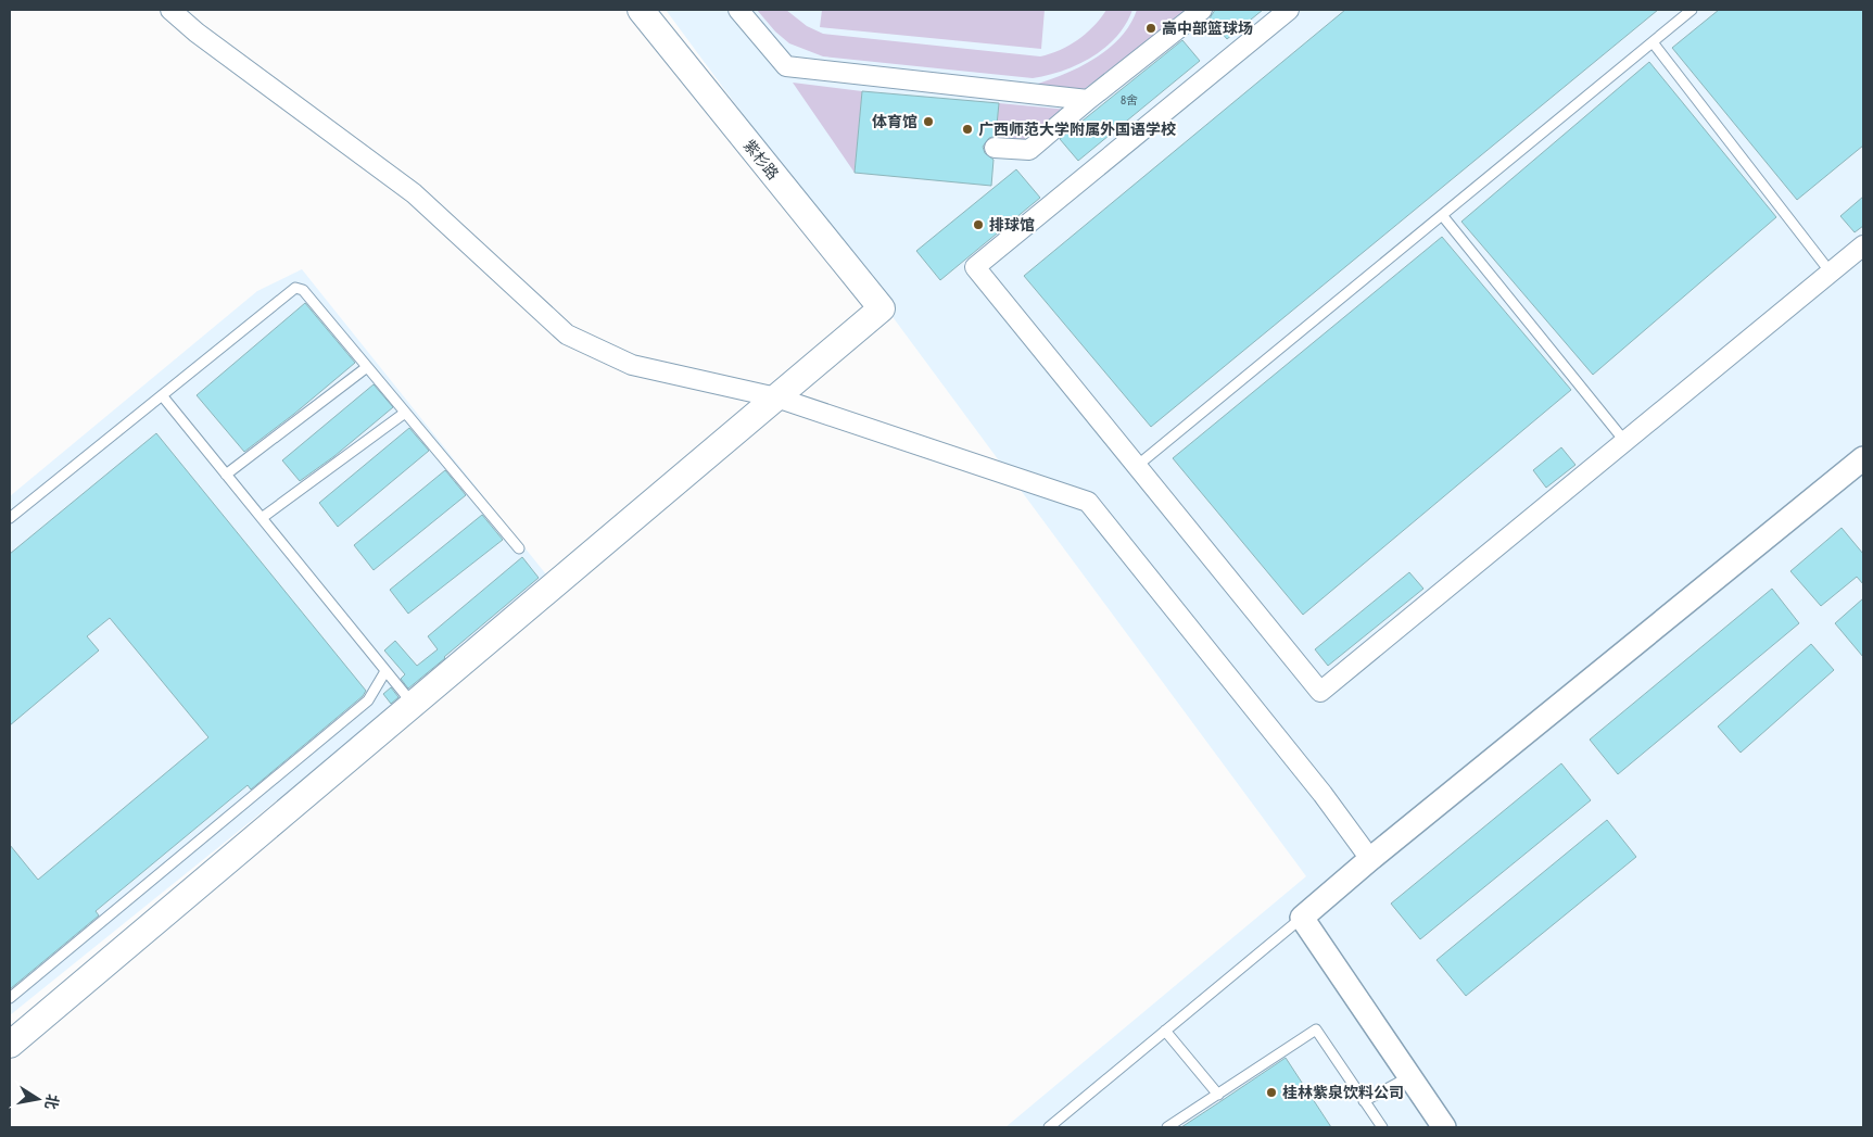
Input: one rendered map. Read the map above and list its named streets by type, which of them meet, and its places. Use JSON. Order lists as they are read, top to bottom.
{
  "streets": {
    "main road": ["紫杉路"]
  },
  "places": [
    "高中部篮球场",
    "体育馆",
    "广西师范大学附属外国语学校",
    "排球馆",
    "桂林紫泉饮料公司"
  ],
  "house_numbers": ["8舍"],
  "north": "right"
}
